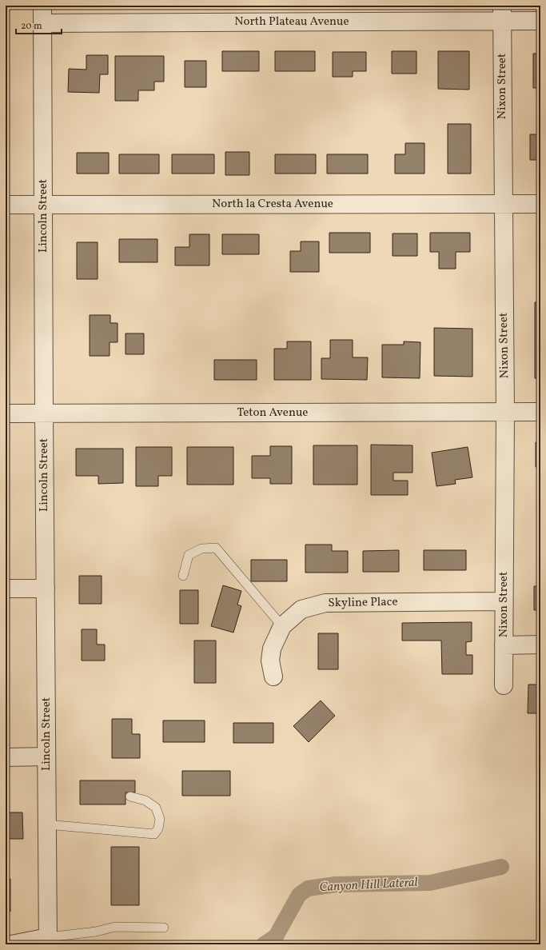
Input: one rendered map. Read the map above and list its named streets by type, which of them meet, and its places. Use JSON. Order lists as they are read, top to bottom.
{
  "streets": {
    "street": [
      "North Plateau Avenue",
      "Nixon Street",
      "North la Cresta Avenue",
      "Lincoln Street",
      "Teton Avenue",
      "Skyline Place"
    ]
  },
  "crossings": [
    ["North Plateau Avenue", "Nixon Street"],
    ["North Plateau Avenue", "Lincoln Street"],
    ["Nixon Street", "North la Cresta Avenue"],
    ["Nixon Street", "Teton Avenue"],
    ["Nixon Street", "Skyline Place"],
    ["North la Cresta Avenue", "Lincoln Street"],
    ["Lincoln Street", "Teton Avenue"]
  ],
  "water": ["Canyon Hill Lateral"],
  "scale_bar": "20 m"
}
